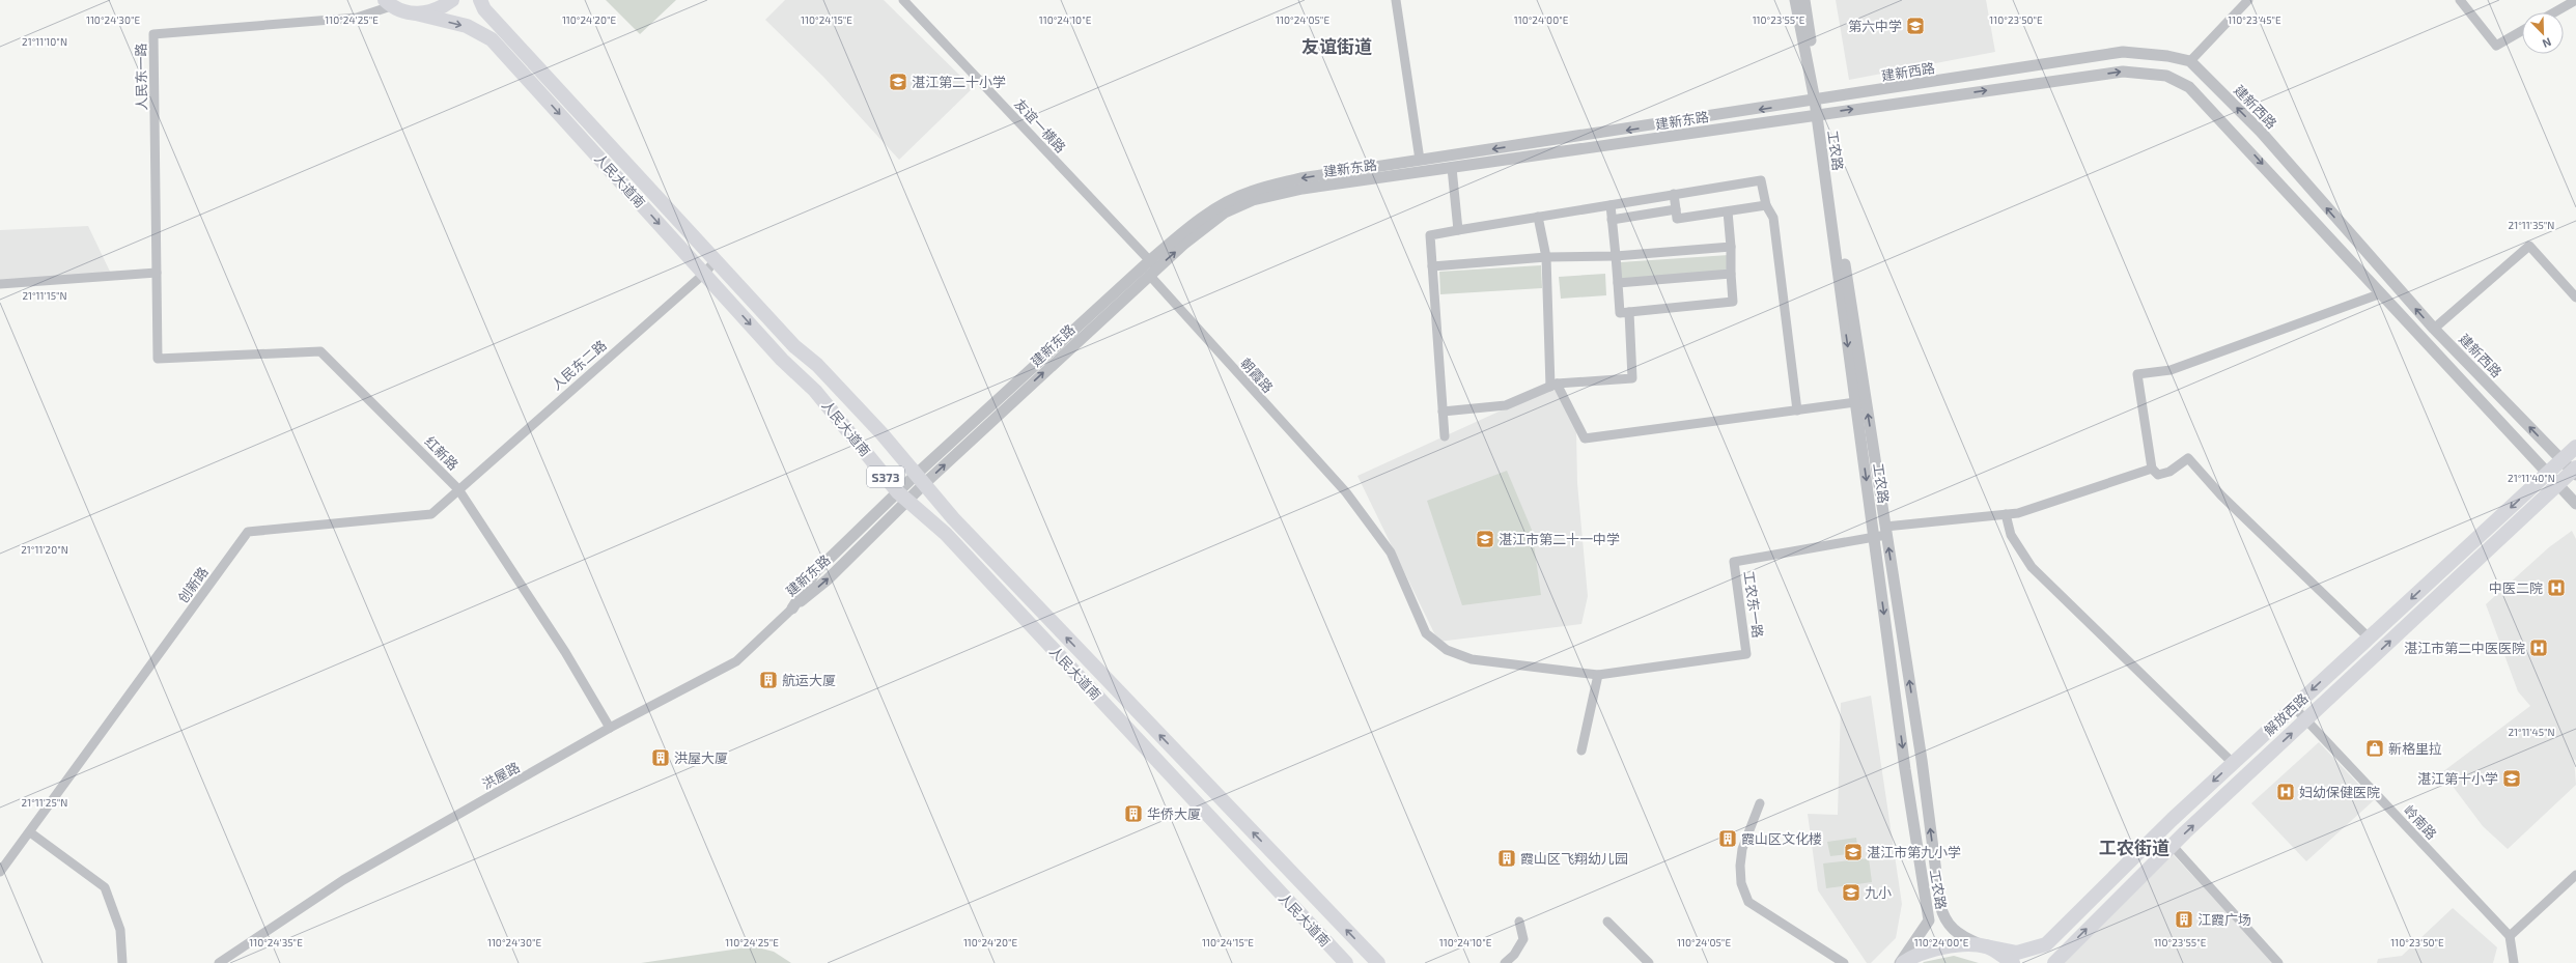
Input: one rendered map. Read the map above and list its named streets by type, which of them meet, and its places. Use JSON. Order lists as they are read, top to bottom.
{
  "streets": {
    "main road": ["人民大道南", "S373", "解放西路"],
    "street": [
      "建新西路",
      "人民东一路",
      "建新东路",
      "友谊一横路",
      "工农路",
      "人民东二路",
      "朝霞路",
      "红新路",
      "创新路",
      "工农东一路",
      "洪屋路",
      "岭南路"
    ]
  },
  "crossings": [
    ["建新西路", "建新东路"],
    ["建新西路", "工农路"],
    ["建新西路", "解放西路"],
    ["人民东一路", "红新路"],
    ["人民东一路", "S373"],
    ["建新东路", "友谊一横路"],
    ["建新东路", "工农路"],
    ["建新东路", "人民大道南"],
    ["建新东路", "朝霞路"],
    ["建新东路", "洪屋路"],
    ["友谊一横路", "朝霞路"],
    ["工农路", "工农东一路"],
    ["工农路", "解放西路"],
    ["人民大道南", "人民东二路"],
    ["人民大道南", "S373"],
    ["人民东二路", "红新路"],
    ["人民东二路", "创新路"],
    ["朝霞路", "工农东一路"],
    ["红新路", "创新路"],
    ["红新路", "洪屋路"],
    ["解放西路", "岭南路"]
  ],
  "districts": ["友谊街道", "工农街道"],
  "places": {
    "school or university": [
      "第六中学",
      "湛江第二十小学",
      "湛江市第二十一中学",
      "湛江第十小学",
      "湛江市第九小学",
      "九小"
    ],
    "hospital": ["中医二院", "湛江市第二中医医院", "妇幼保健医院"],
    "building": [
      "航运大厦",
      "洪屋大厦",
      "华侨大厦",
      "霞山区文化楼",
      "霞山区飞翔幼儿园",
      "江霞广场"
    ],
    "shop": ["新格里拉"]
  },
  "north": "bottom right",
  "coordinates": [
    "110°24'30\"E",
    "110°24'25\"E",
    "110°24'20\"E",
    "110°24'15\"E",
    "110°24'10\"E",
    "110°24'05\"E",
    "110°24'00\"E",
    "110°23'55\"E",
    "110°23'50\"E",
    "110°23'45\"E",
    "21°11'10\"N",
    "21°11'35\"N",
    "21°11'15\"N",
    "21°11'40\"N",
    "21°11'20\"N",
    "21°11'45\"N",
    "21°11'25\"N",
    "110°24'35\"E"
  ]
}
